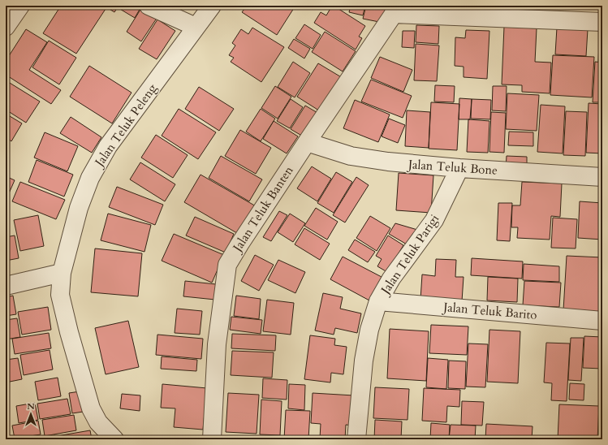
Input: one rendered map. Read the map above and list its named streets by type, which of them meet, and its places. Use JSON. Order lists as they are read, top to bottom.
{
  "streets": {
    "street": [
      "Jalan Teluk Peleng",
      "Jalan Teluk Bone",
      "Jalan Teluk Banten",
      "Jalan Teluk Parigi",
      "Jalan Teluk Barito"
    ]
  },
  "crossings": [
    ["Jalan Teluk Bone", "Jalan Teluk Banten"],
    ["Jalan Teluk Bone", "Jalan Teluk Parigi"],
    ["Jalan Teluk Parigi", "Jalan Teluk Barito"]
  ],
  "north": "top"
}
